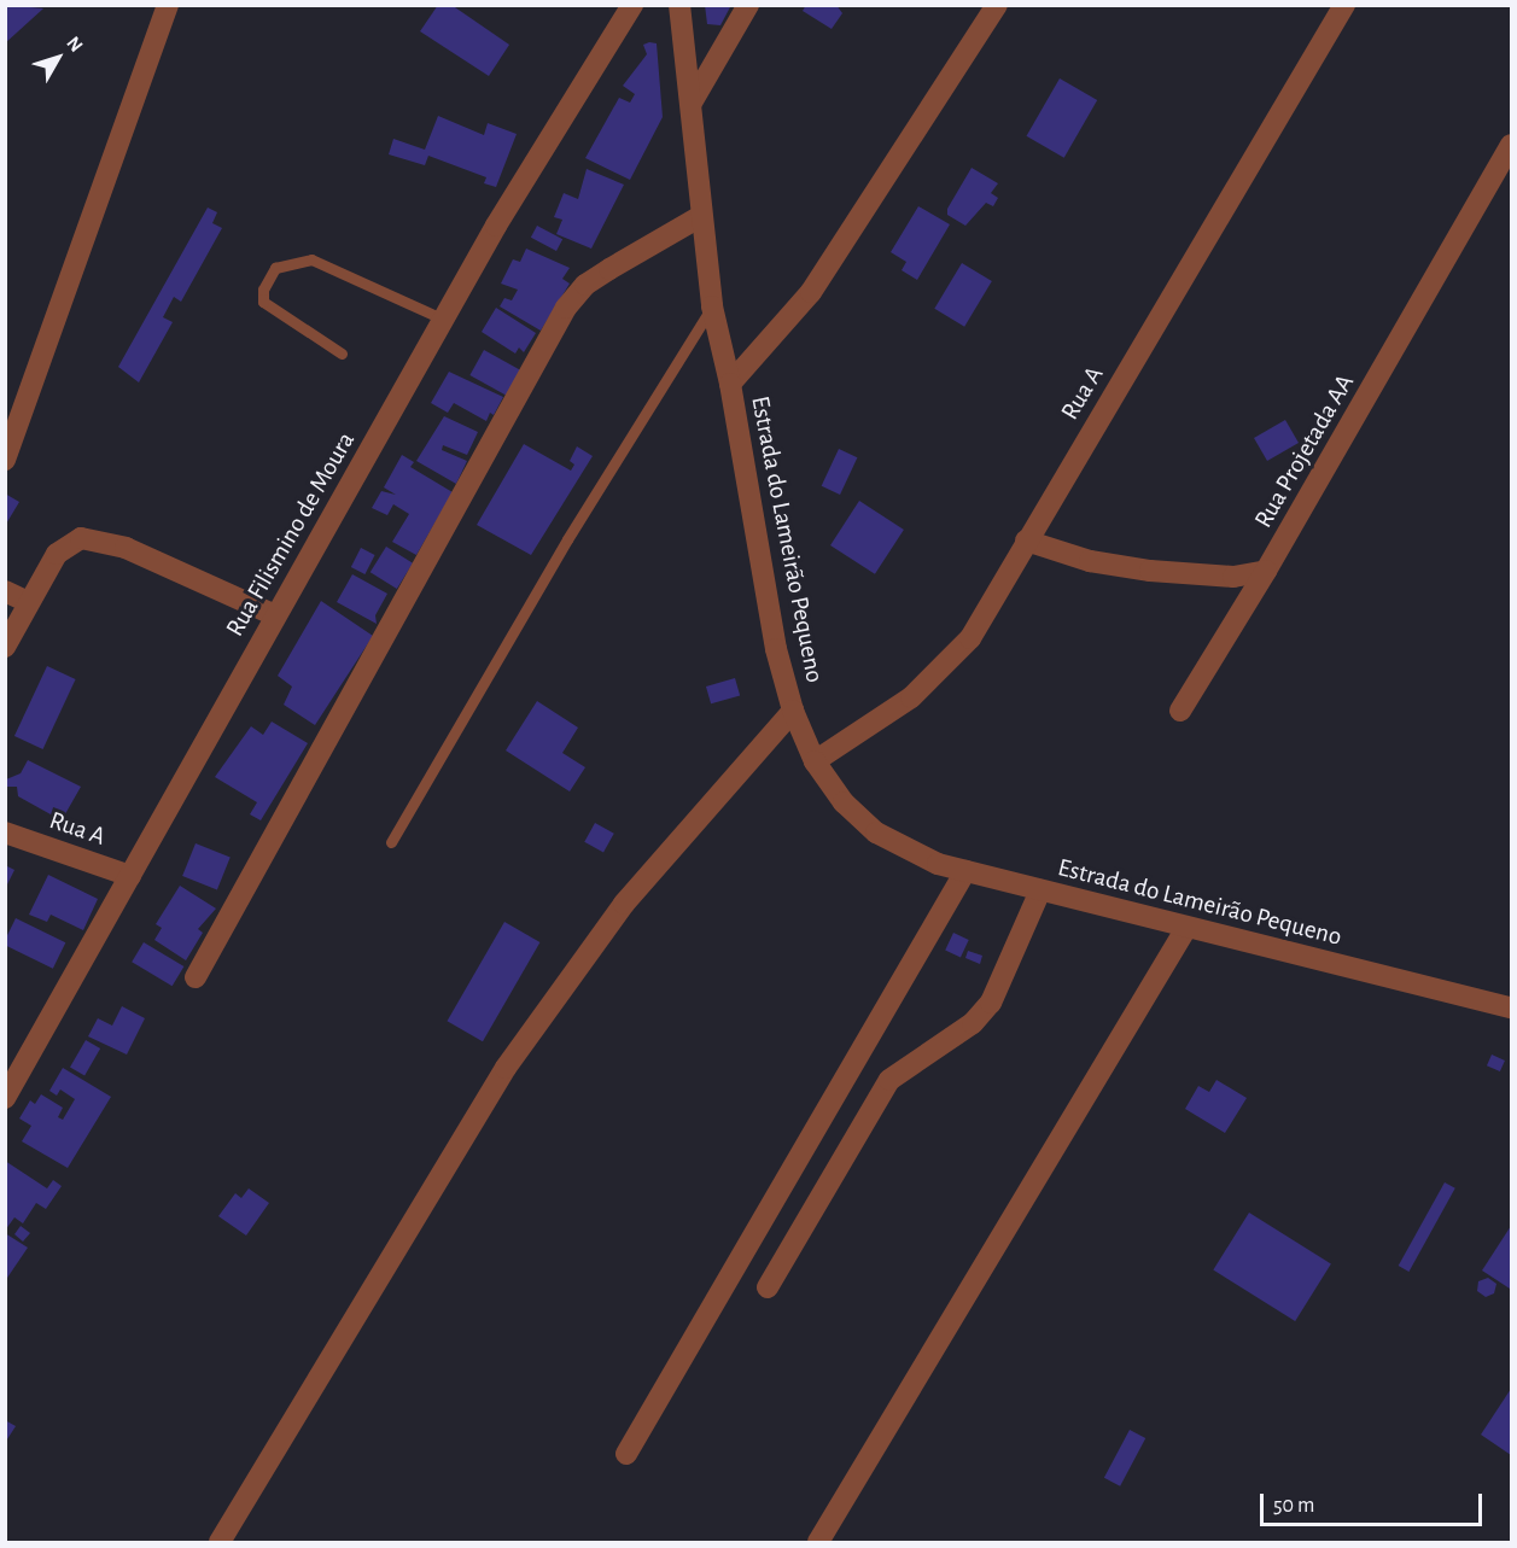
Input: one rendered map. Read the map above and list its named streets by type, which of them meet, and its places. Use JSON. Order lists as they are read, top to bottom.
{
  "streets": {
    "street": [
      "Rua A",
      "Rua Projetada AA",
      "Rua Filismino de Moura",
      "Estrada do Lameirão Pequeno"
    ]
  },
  "crossings": [
    ["Rua A", "Rua Filismino de Moura"],
    ["Rua A", "Estrada do Lameirão Pequeno"]
  ],
  "scale_bar": "50 m",
  "north": "top right"
}
